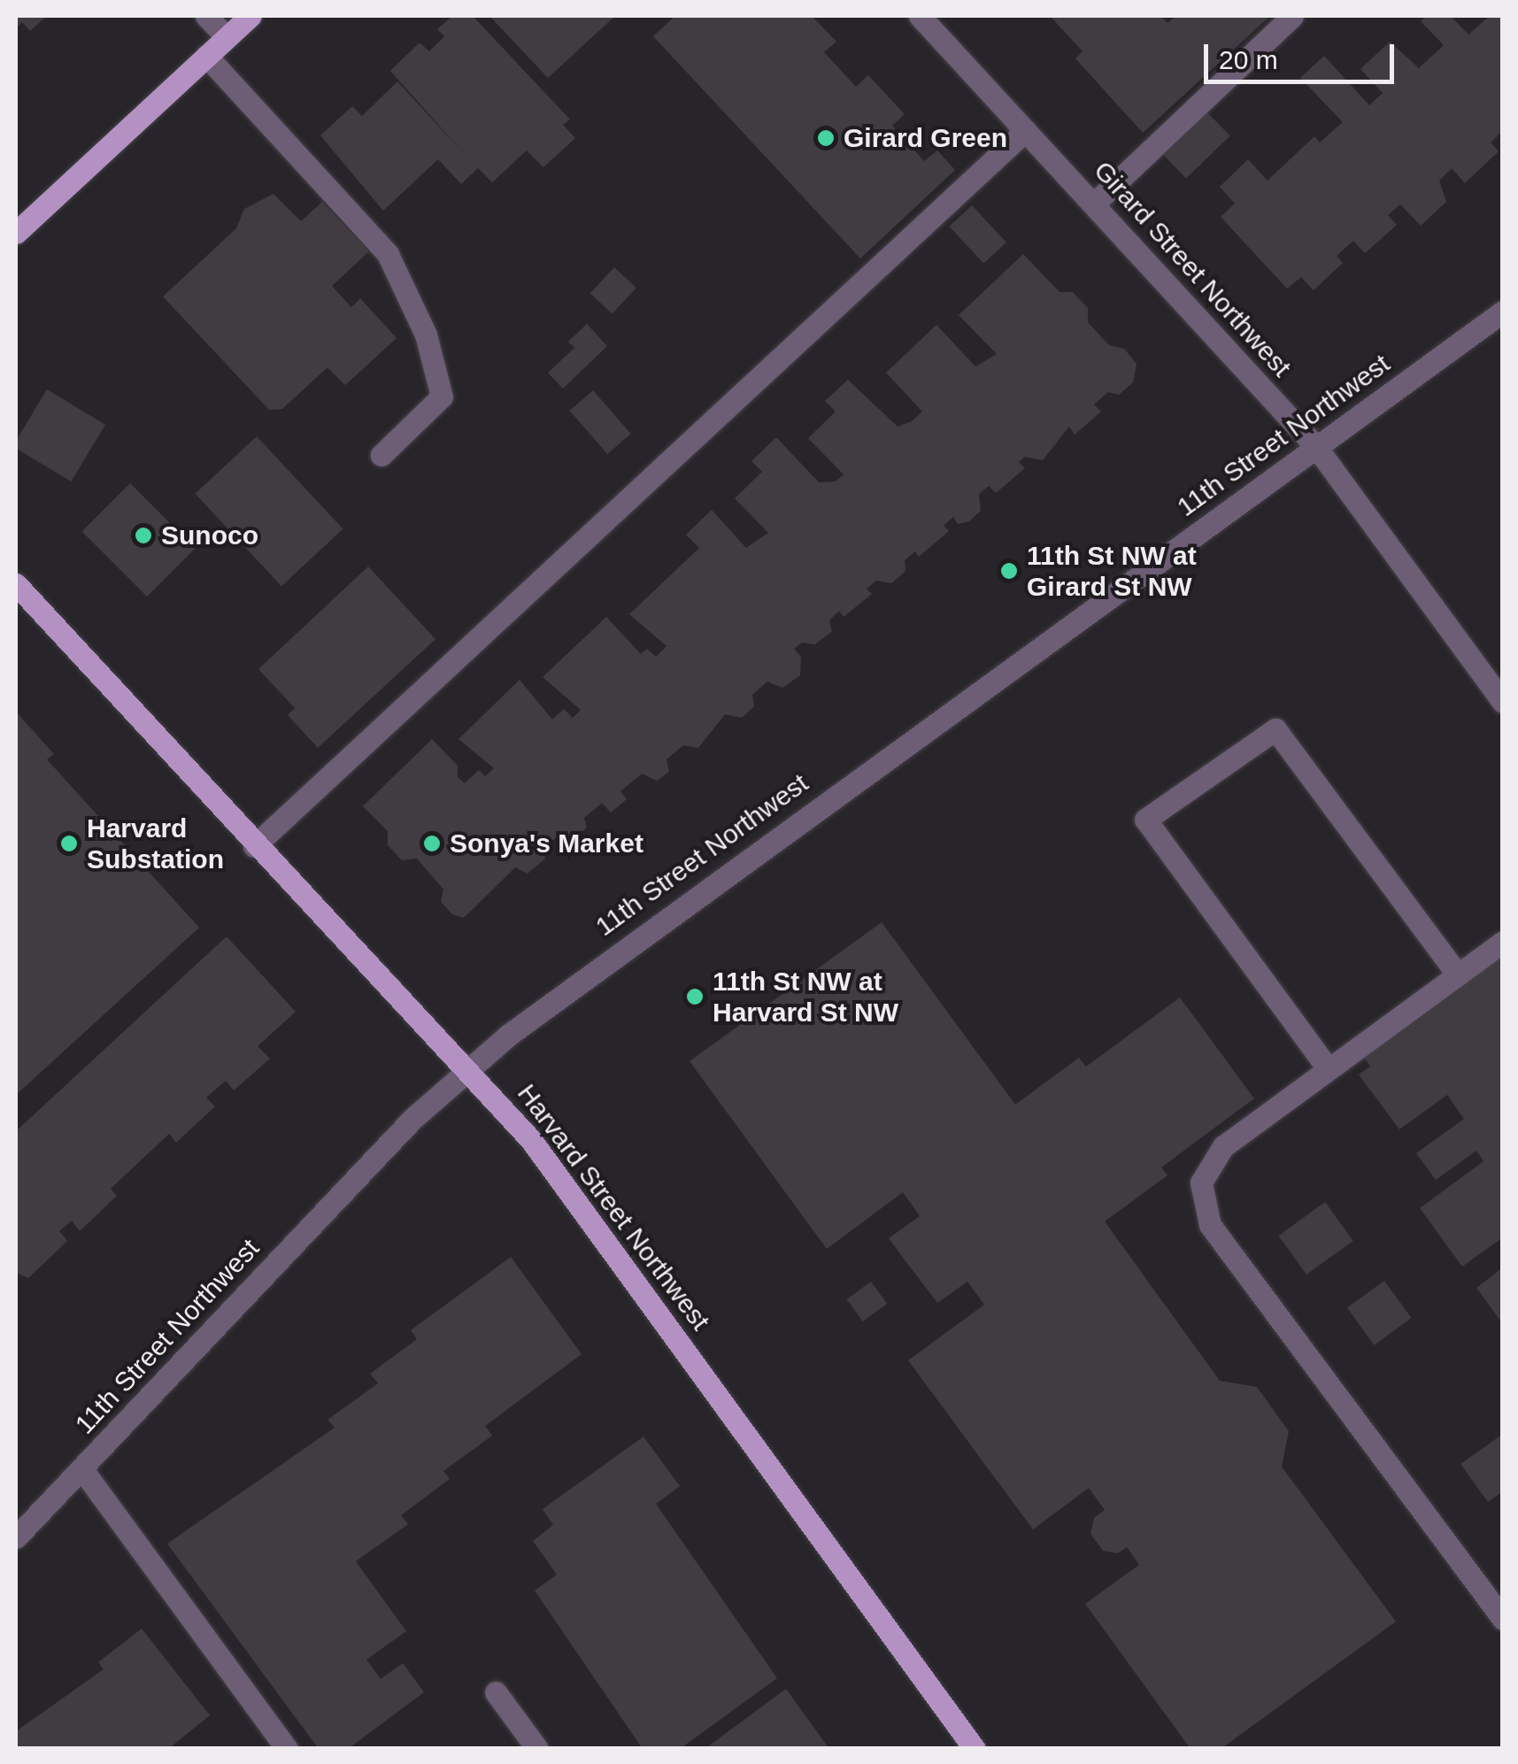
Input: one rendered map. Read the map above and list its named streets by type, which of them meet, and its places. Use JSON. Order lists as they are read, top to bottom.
{
  "streets": {
    "main road": ["Harvard Street Northwest"],
    "street": ["Girard Street Northwest", "11th Street Northwest"]
  },
  "crossings": [
    ["Girard Street Northwest", "11th Street Northwest"],
    ["11th Street Northwest", "Harvard Street Northwest"]
  ],
  "places": [
    "Girard Green",
    "Sunoco",
    "11th St NW at Girard St NW",
    "Harvard Substation",
    "Sonya's Market",
    "11th St NW at Harvard St NW"
  ],
  "scale_bar": "20 m"
}
